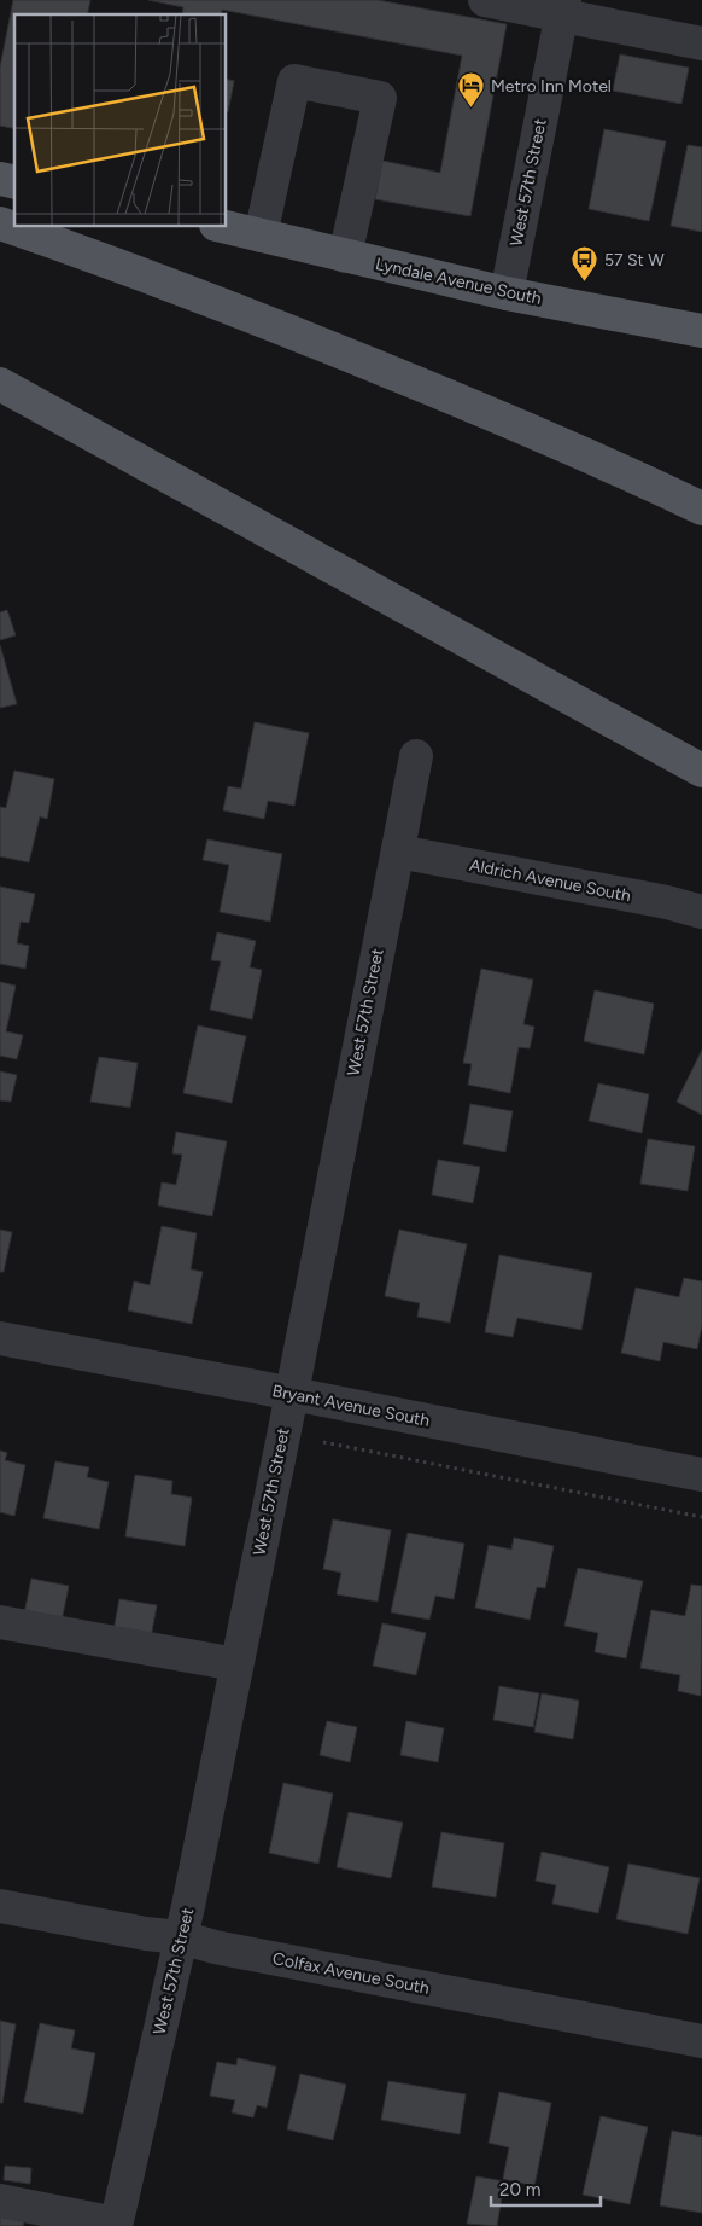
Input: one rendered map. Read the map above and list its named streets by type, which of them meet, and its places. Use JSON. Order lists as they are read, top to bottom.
{
  "streets": {
    "main road": ["Lyndale Avenue South"],
    "street": [
      "West 57th Street",
      "Aldrich Avenue South",
      "Bryant Avenue South",
      "Colfax Avenue South"
    ]
  },
  "crossings": [
    ["West 57th Street", "Lyndale Avenue South"],
    ["West 57th Street", "Aldrich Avenue South"],
    ["West 57th Street", "Bryant Avenue South"],
    ["West 57th Street", "Colfax Avenue South"]
  ],
  "places": {
    "hotel": ["Metro Inn Motel"],
    "bus stop": ["57 St W"]
  },
  "scale_bar": "20 m"
}
